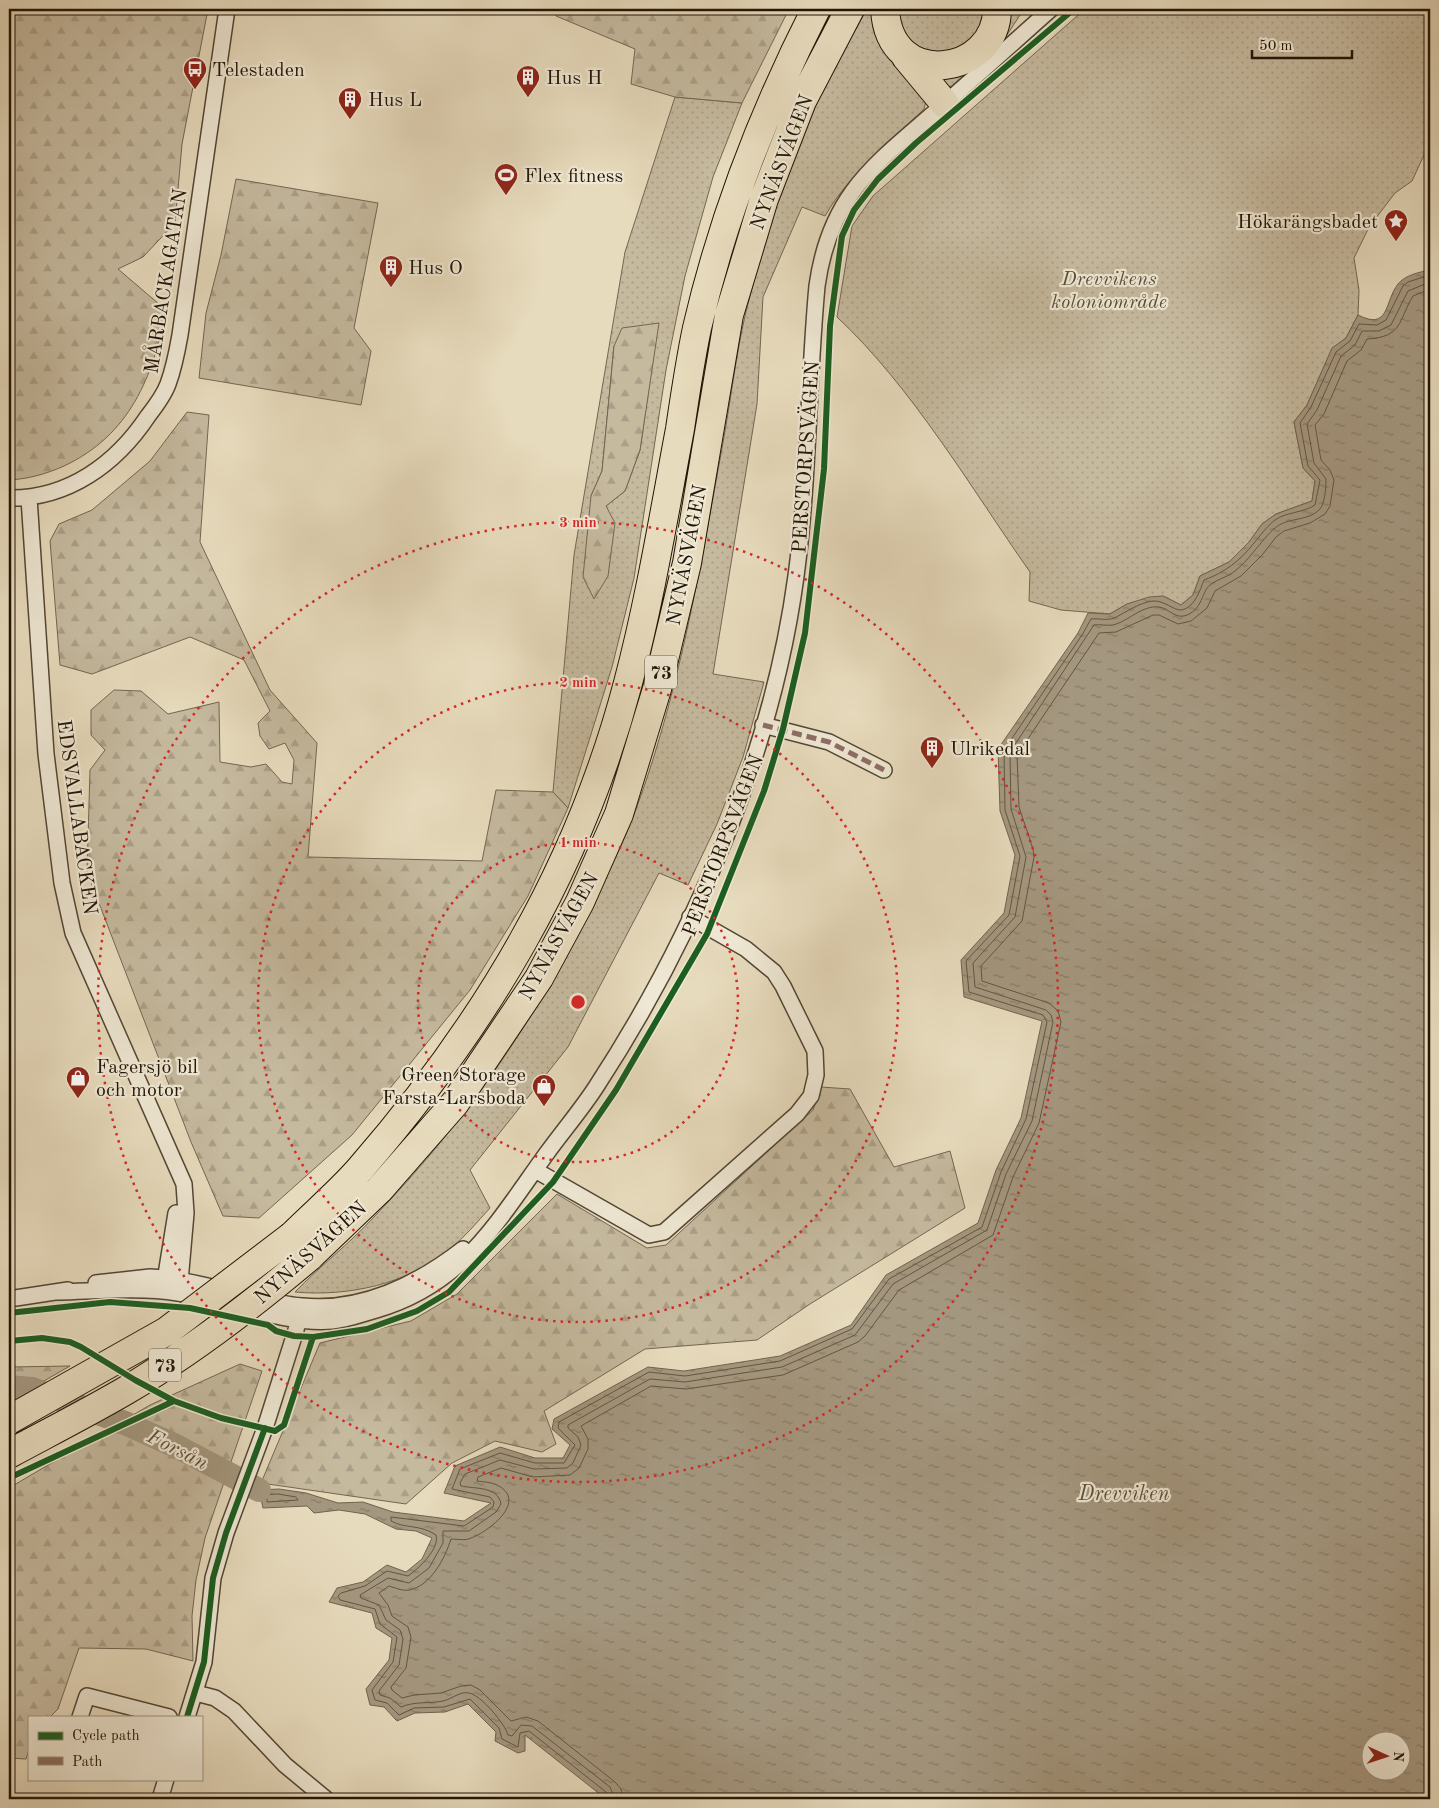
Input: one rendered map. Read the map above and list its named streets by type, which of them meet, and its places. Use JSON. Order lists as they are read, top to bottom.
{
  "streets": {
    "highway": ["NYNÄSVÄGEN", "73"],
    "street": ["MÅRBACKAGATAN", "PERSTORPSVÄGEN", "EDSVALLABACKEN"]
  },
  "crossings": [
    ["MÅRBACKAGATAN", "EDSVALLABACKEN"],
    ["PERSTORPSVÄGEN", "EDSVALLABACKEN"]
  ],
  "water": ["Forsån", "Drevviken"],
  "parks": ["Drevvikens koloniområde"],
  "places": {
    "bus stop": ["Telestaden"],
    "building": [
      "Hus H",
      "Hus L",
      "Hus O",
      "Ulrikedal"
    ],
    "sports": ["Flex fitness"],
    "place": ["Hökarängsbadet"],
    "shop": ["Fagersjö bil och motor", "Green Storage Farsta-Larsboda"]
  },
  "legend": ["Cycle path", "Path"],
  "scale_bar": "50 m",
  "north": "right",
  "rings": ["3 min", "2 min", "1 min"]
}
